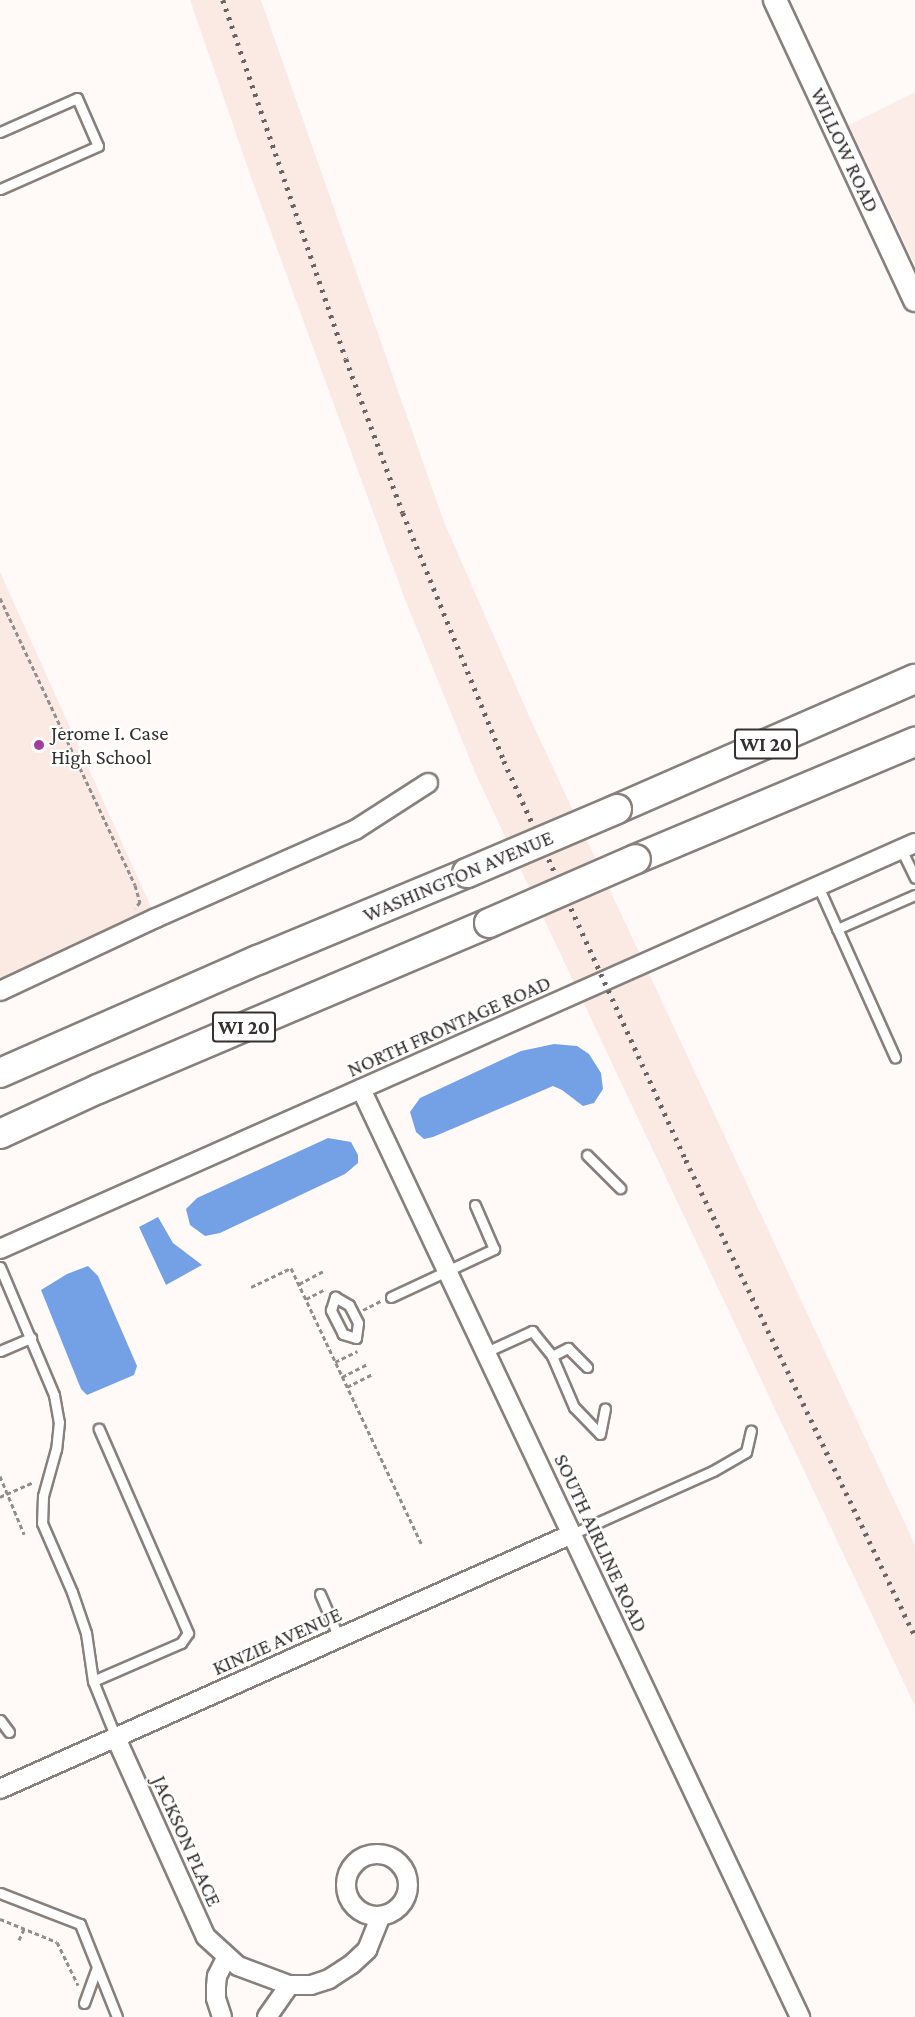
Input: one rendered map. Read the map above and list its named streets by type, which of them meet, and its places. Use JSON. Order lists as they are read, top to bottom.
{
  "streets": {
    "main road": ["WI 20", "WASHINGTON AVENUE"],
    "street": [
      "WILLOW ROAD",
      "NORTH FRONTAGE ROAD",
      "SOUTH AIRLINE ROAD",
      "KINZIE AVENUE",
      "JACKSON PLACE"
    ]
  },
  "crossings": [
    ["NORTH FRONTAGE ROAD", "SOUTH AIRLINE ROAD"],
    ["SOUTH AIRLINE ROAD", "KINZIE AVENUE"],
    ["KINZIE AVENUE", "JACKSON PLACE"]
  ],
  "places": ["Jerome I. Case High School"]
}
